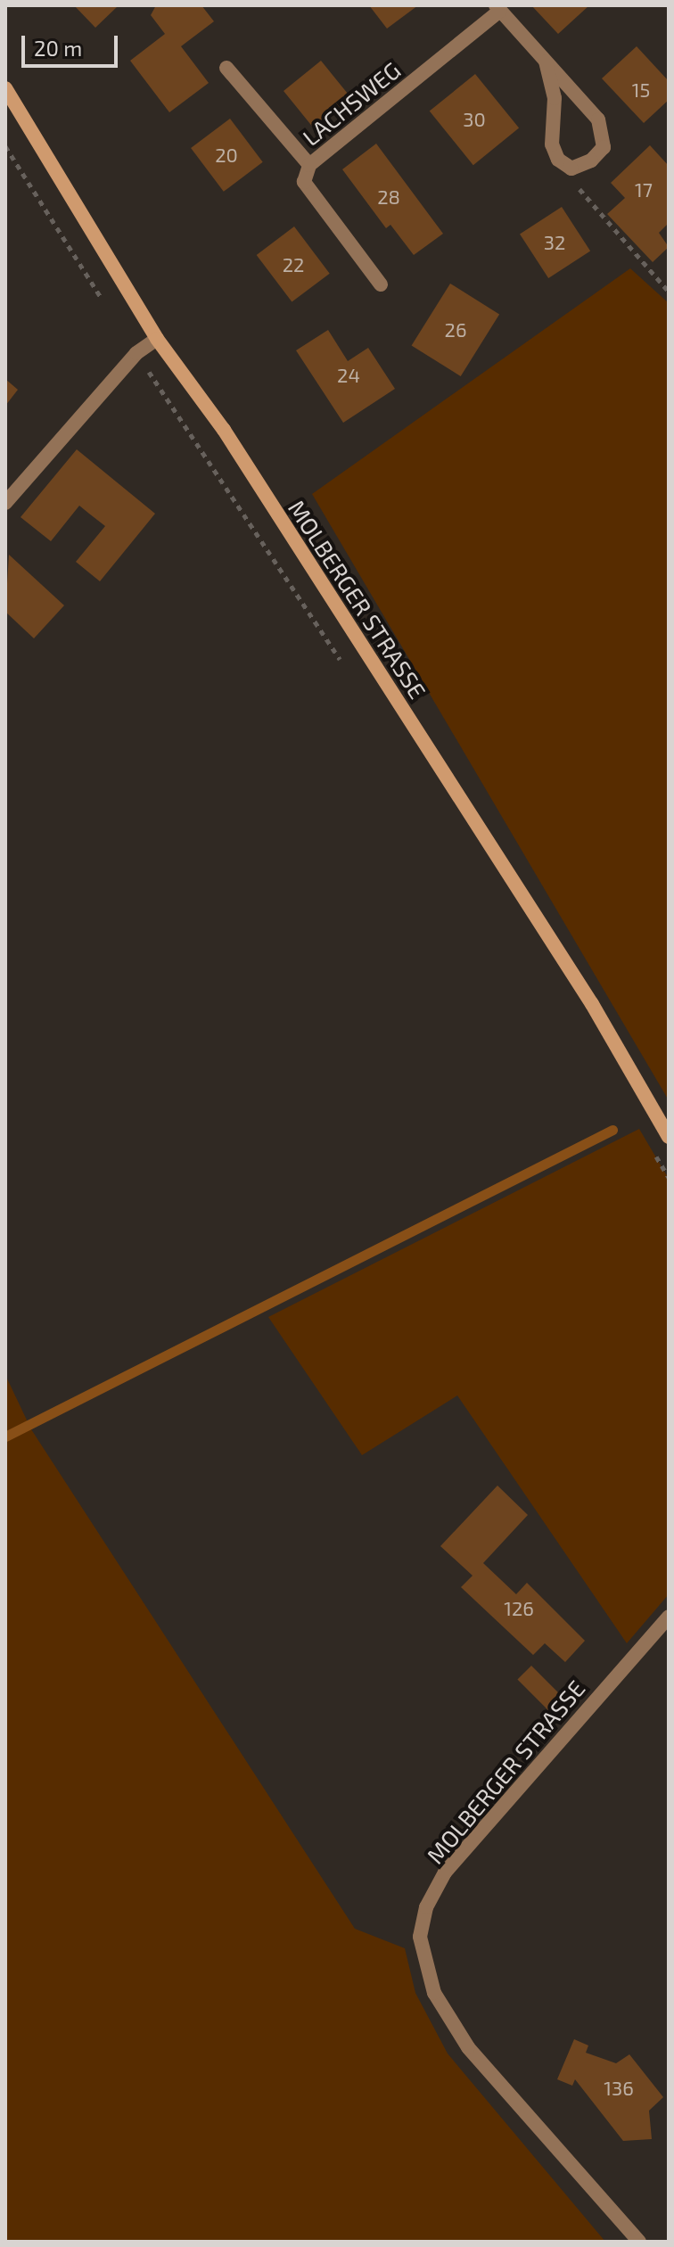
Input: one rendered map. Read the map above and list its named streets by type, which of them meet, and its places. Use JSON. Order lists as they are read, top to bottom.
{
  "streets": {
    "main road": ["MOLBERGER STRASSE"],
    "street": ["LACHSWEG"]
  },
  "house_numbers": [
    "15",
    "30",
    "20",
    "17",
    "28",
    "32",
    "22",
    "26",
    "24",
    "126",
    "136"
  ],
  "scale_bar": "20 m"
}
